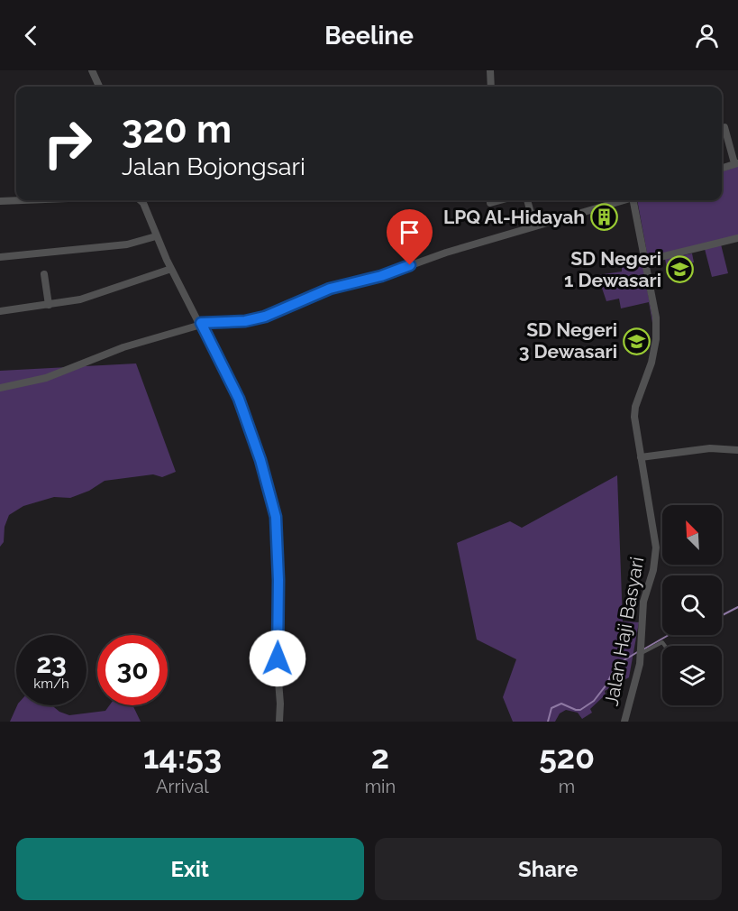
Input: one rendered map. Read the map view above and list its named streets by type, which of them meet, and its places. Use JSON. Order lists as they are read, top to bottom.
{
  "streets": {
    "street": ["Jalan Haji Basyari"]
  },
  "places": {
    "building": ["LPQ Al-Hidayah"],
    "school or university": ["SD Negeri 1 Dewasari", "SD Negeri 3 Dewasari"]
  },
  "north": "top left",
  "page": {
    "header": "Beeline",
    "turn": ["320 m", "Jalan Bojongsari"],
    "speed": "23 km/h",
    "limit": "30",
    "eta": [
      "14:53",
      "Arrival",
      "2",
      "min",
      "520",
      "m"
    ],
    "buttons": ["Exit", "Share"]
  }
}
